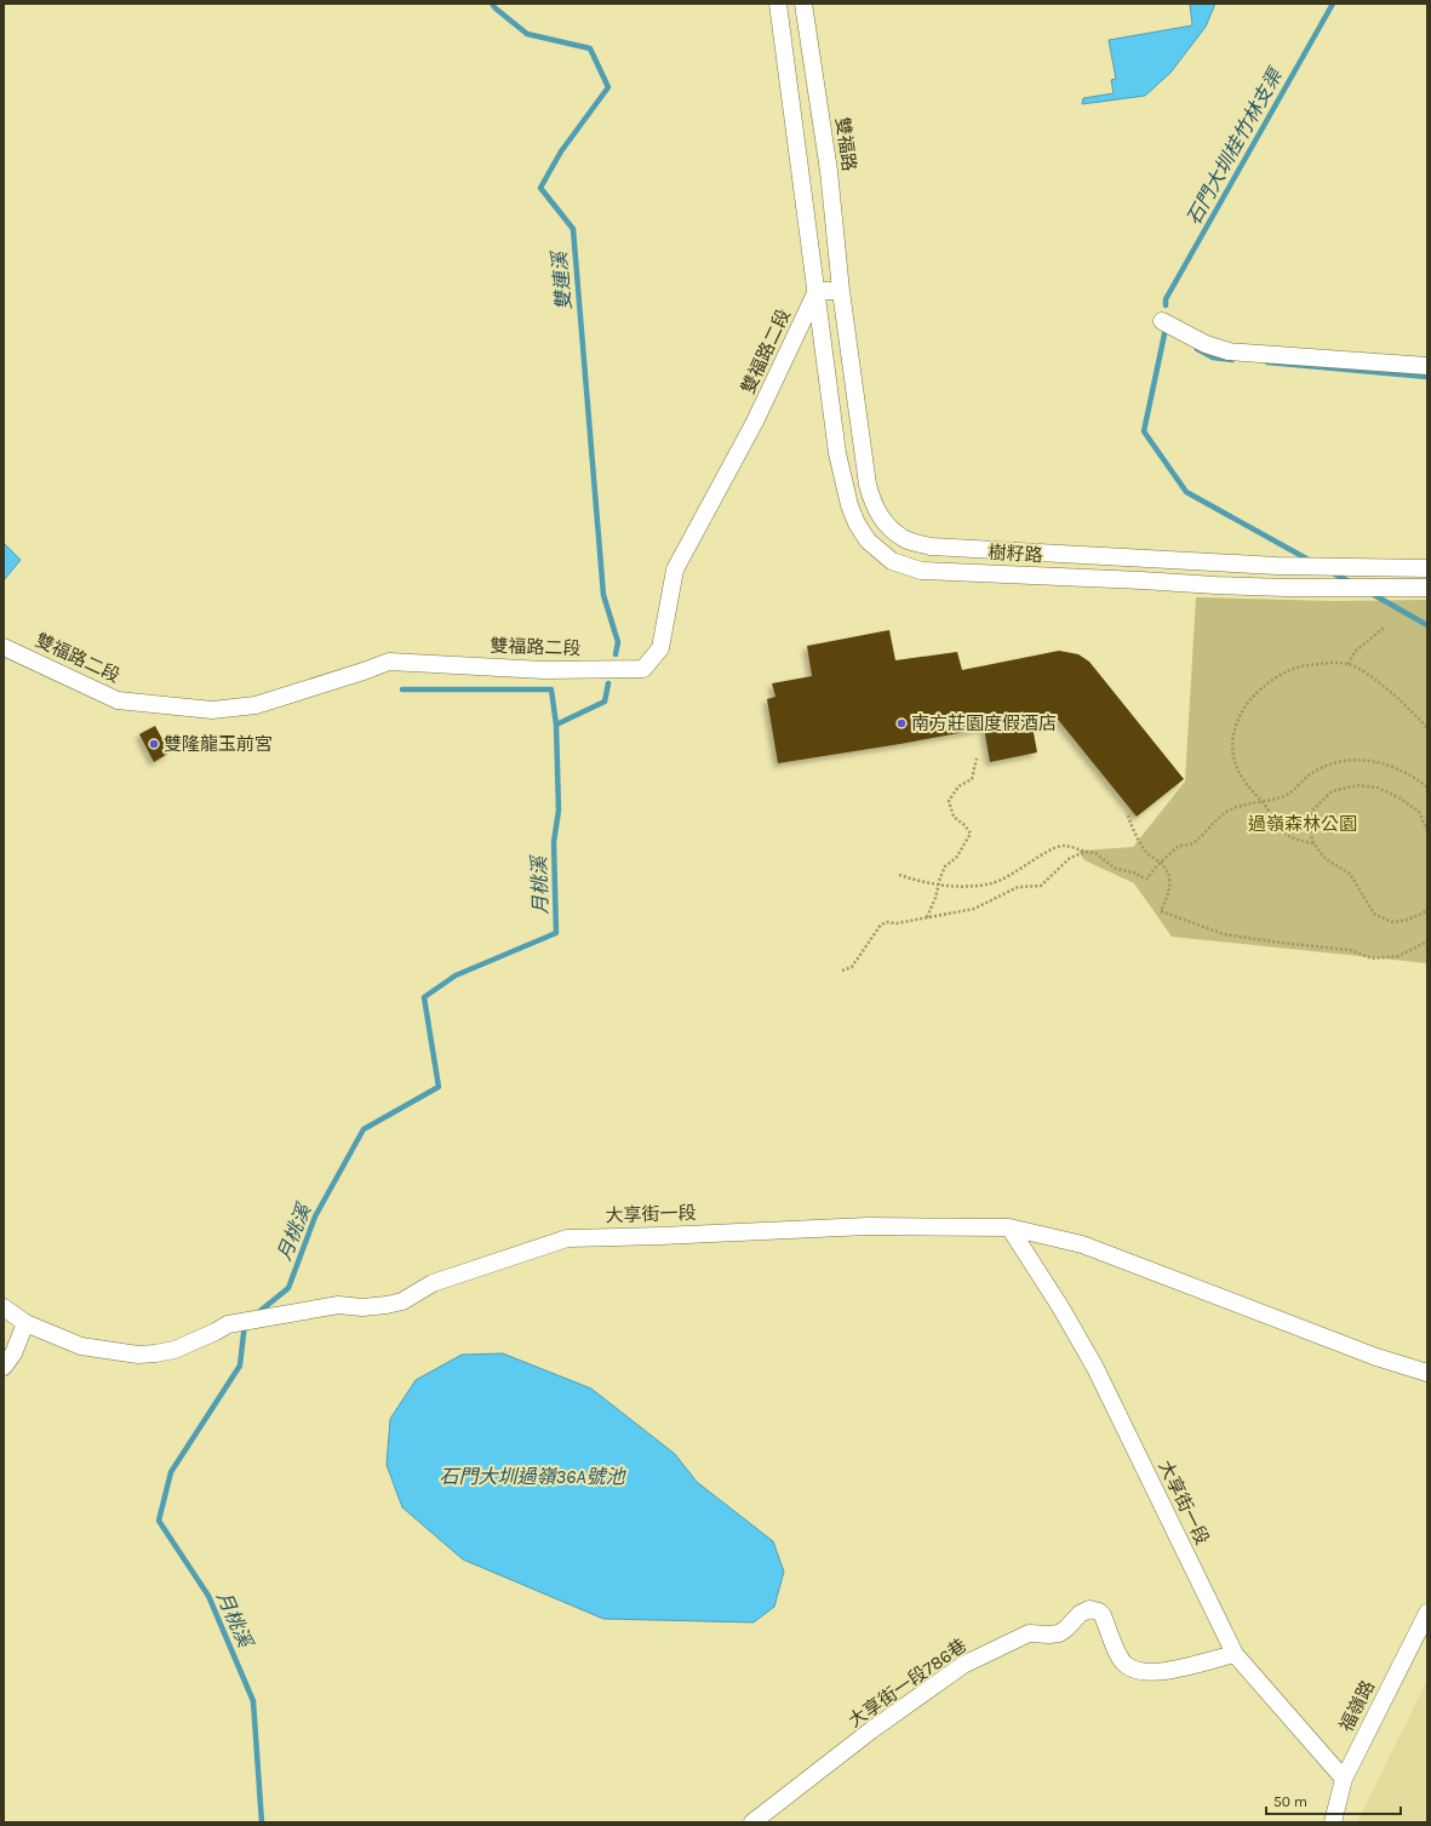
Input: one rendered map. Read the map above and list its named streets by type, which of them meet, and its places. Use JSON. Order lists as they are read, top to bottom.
{
  "streets": {
    "street": [
      "雙福路",
      "雙福路二段",
      "樹籽路",
      "大享街一段",
      "大享街一段786巷",
      "福嶺路"
    ]
  },
  "crossings": [
    ["雙福路", "樹籽路"],
    ["雙福路二段", "樹籽路"],
    ["大享街一段", "大享街一段786巷"],
    ["大享街一段", "福嶺路"]
  ],
  "water": [
    "石門大圳桂竹林支渠",
    "雙連溪",
    "月桃溪",
    "石門大圳過嶺36A號池"
  ],
  "parks": ["過嶺森林公園"],
  "places": ["南方莊園度假酒店", "雙隆龍玉前宮"],
  "scale_bar": "50 m"
}
